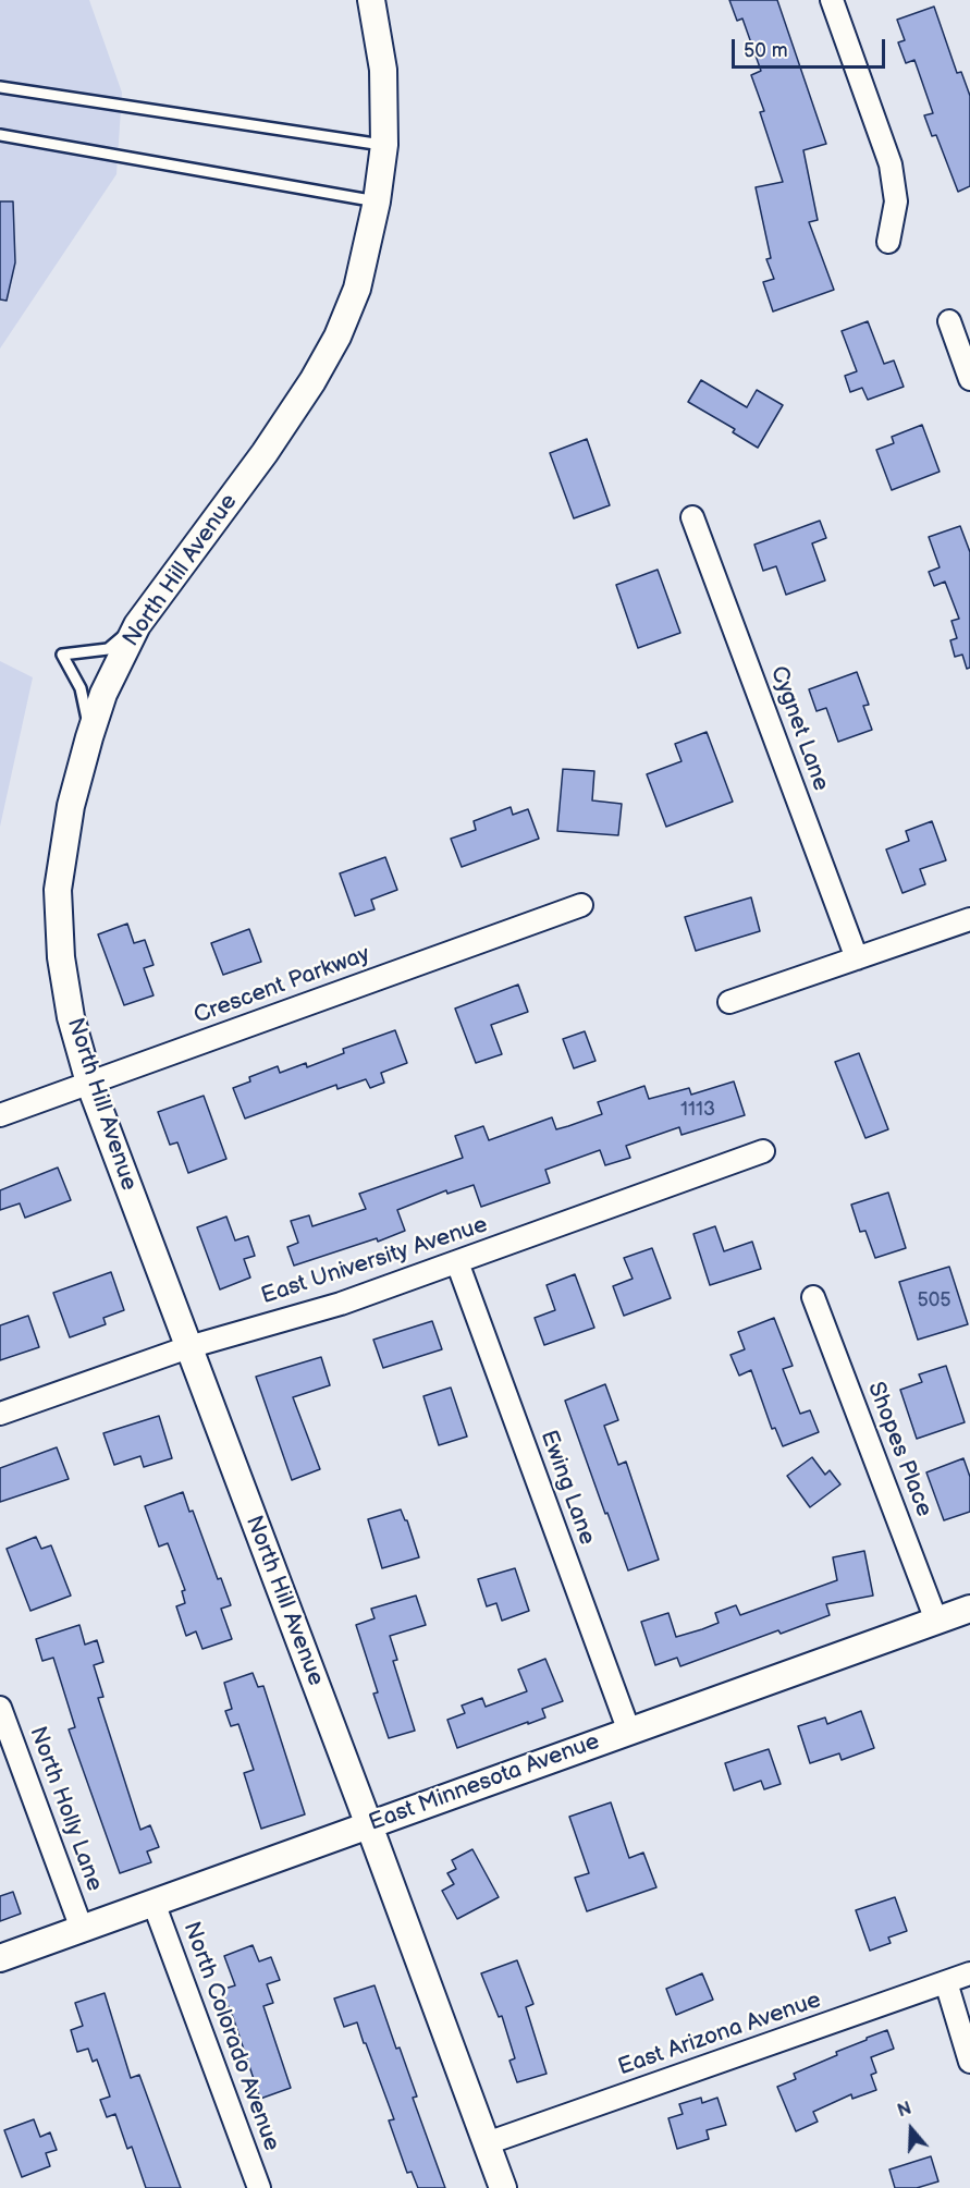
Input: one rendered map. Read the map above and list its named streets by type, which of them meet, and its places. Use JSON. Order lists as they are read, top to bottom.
{
  "streets": {
    "street": [
      "North Hill Avenue",
      "Cygnet Lane",
      "Crescent Parkway",
      "East University Avenue",
      "Shopes Place",
      "Ewing Lane",
      "East Minnesota Avenue",
      "North Holly Lane",
      "East Arizona Avenue",
      "North Colorado Avenue"
    ]
  },
  "crossings": [
    ["North Hill Avenue", "Crescent Parkway"],
    ["North Hill Avenue", "East University Avenue"],
    ["North Hill Avenue", "East Minnesota Avenue"],
    ["North Hill Avenue", "East Arizona Avenue"],
    ["East University Avenue", "Ewing Lane"],
    ["Shopes Place", "East Minnesota Avenue"],
    ["Ewing Lane", "East Minnesota Avenue"],
    ["East Minnesota Avenue", "North Holly Lane"],
    ["East Minnesota Avenue", "North Colorado Avenue"]
  ],
  "house_numbers": ["1113", "505"],
  "scale_bar": "50 m",
  "north": "top"
}
